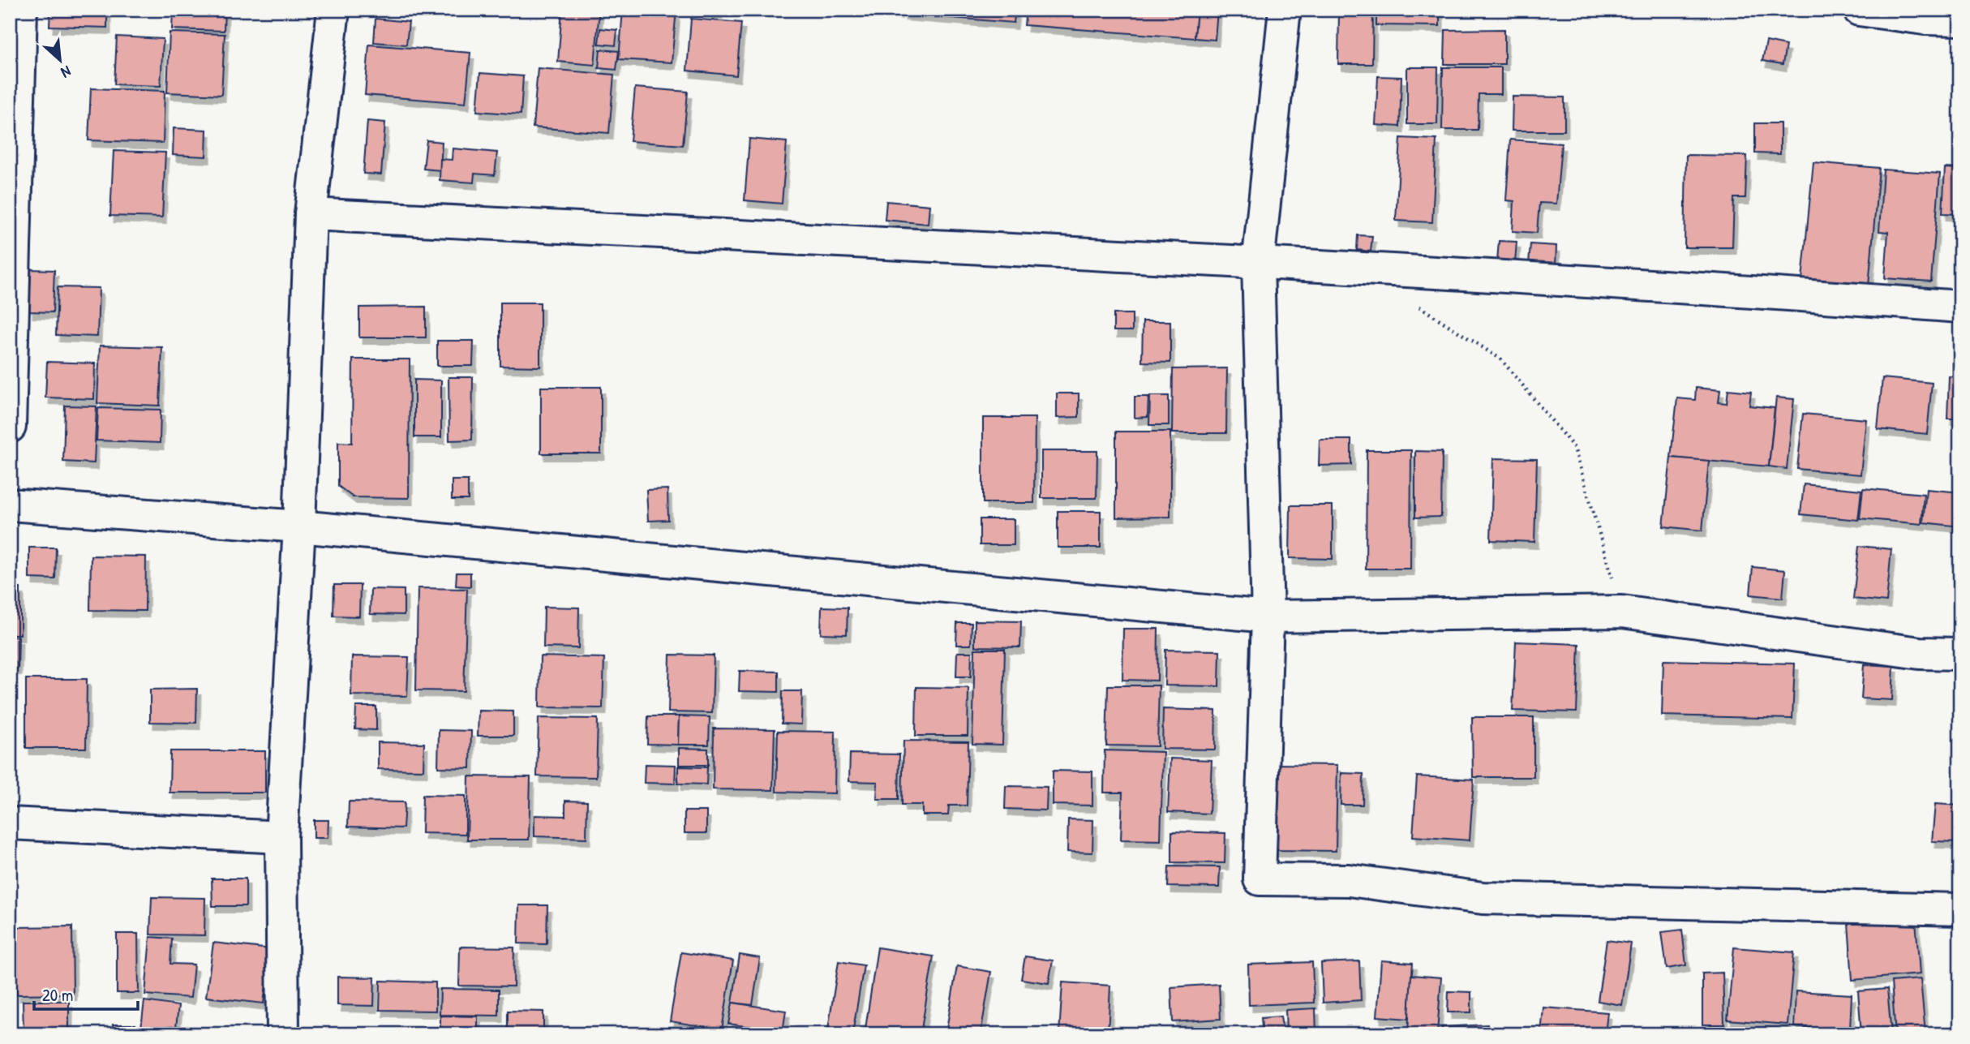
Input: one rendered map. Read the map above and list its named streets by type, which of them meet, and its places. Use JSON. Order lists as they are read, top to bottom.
{
  "scale_bar": "20 m",
  "north": "bottom right"
}
